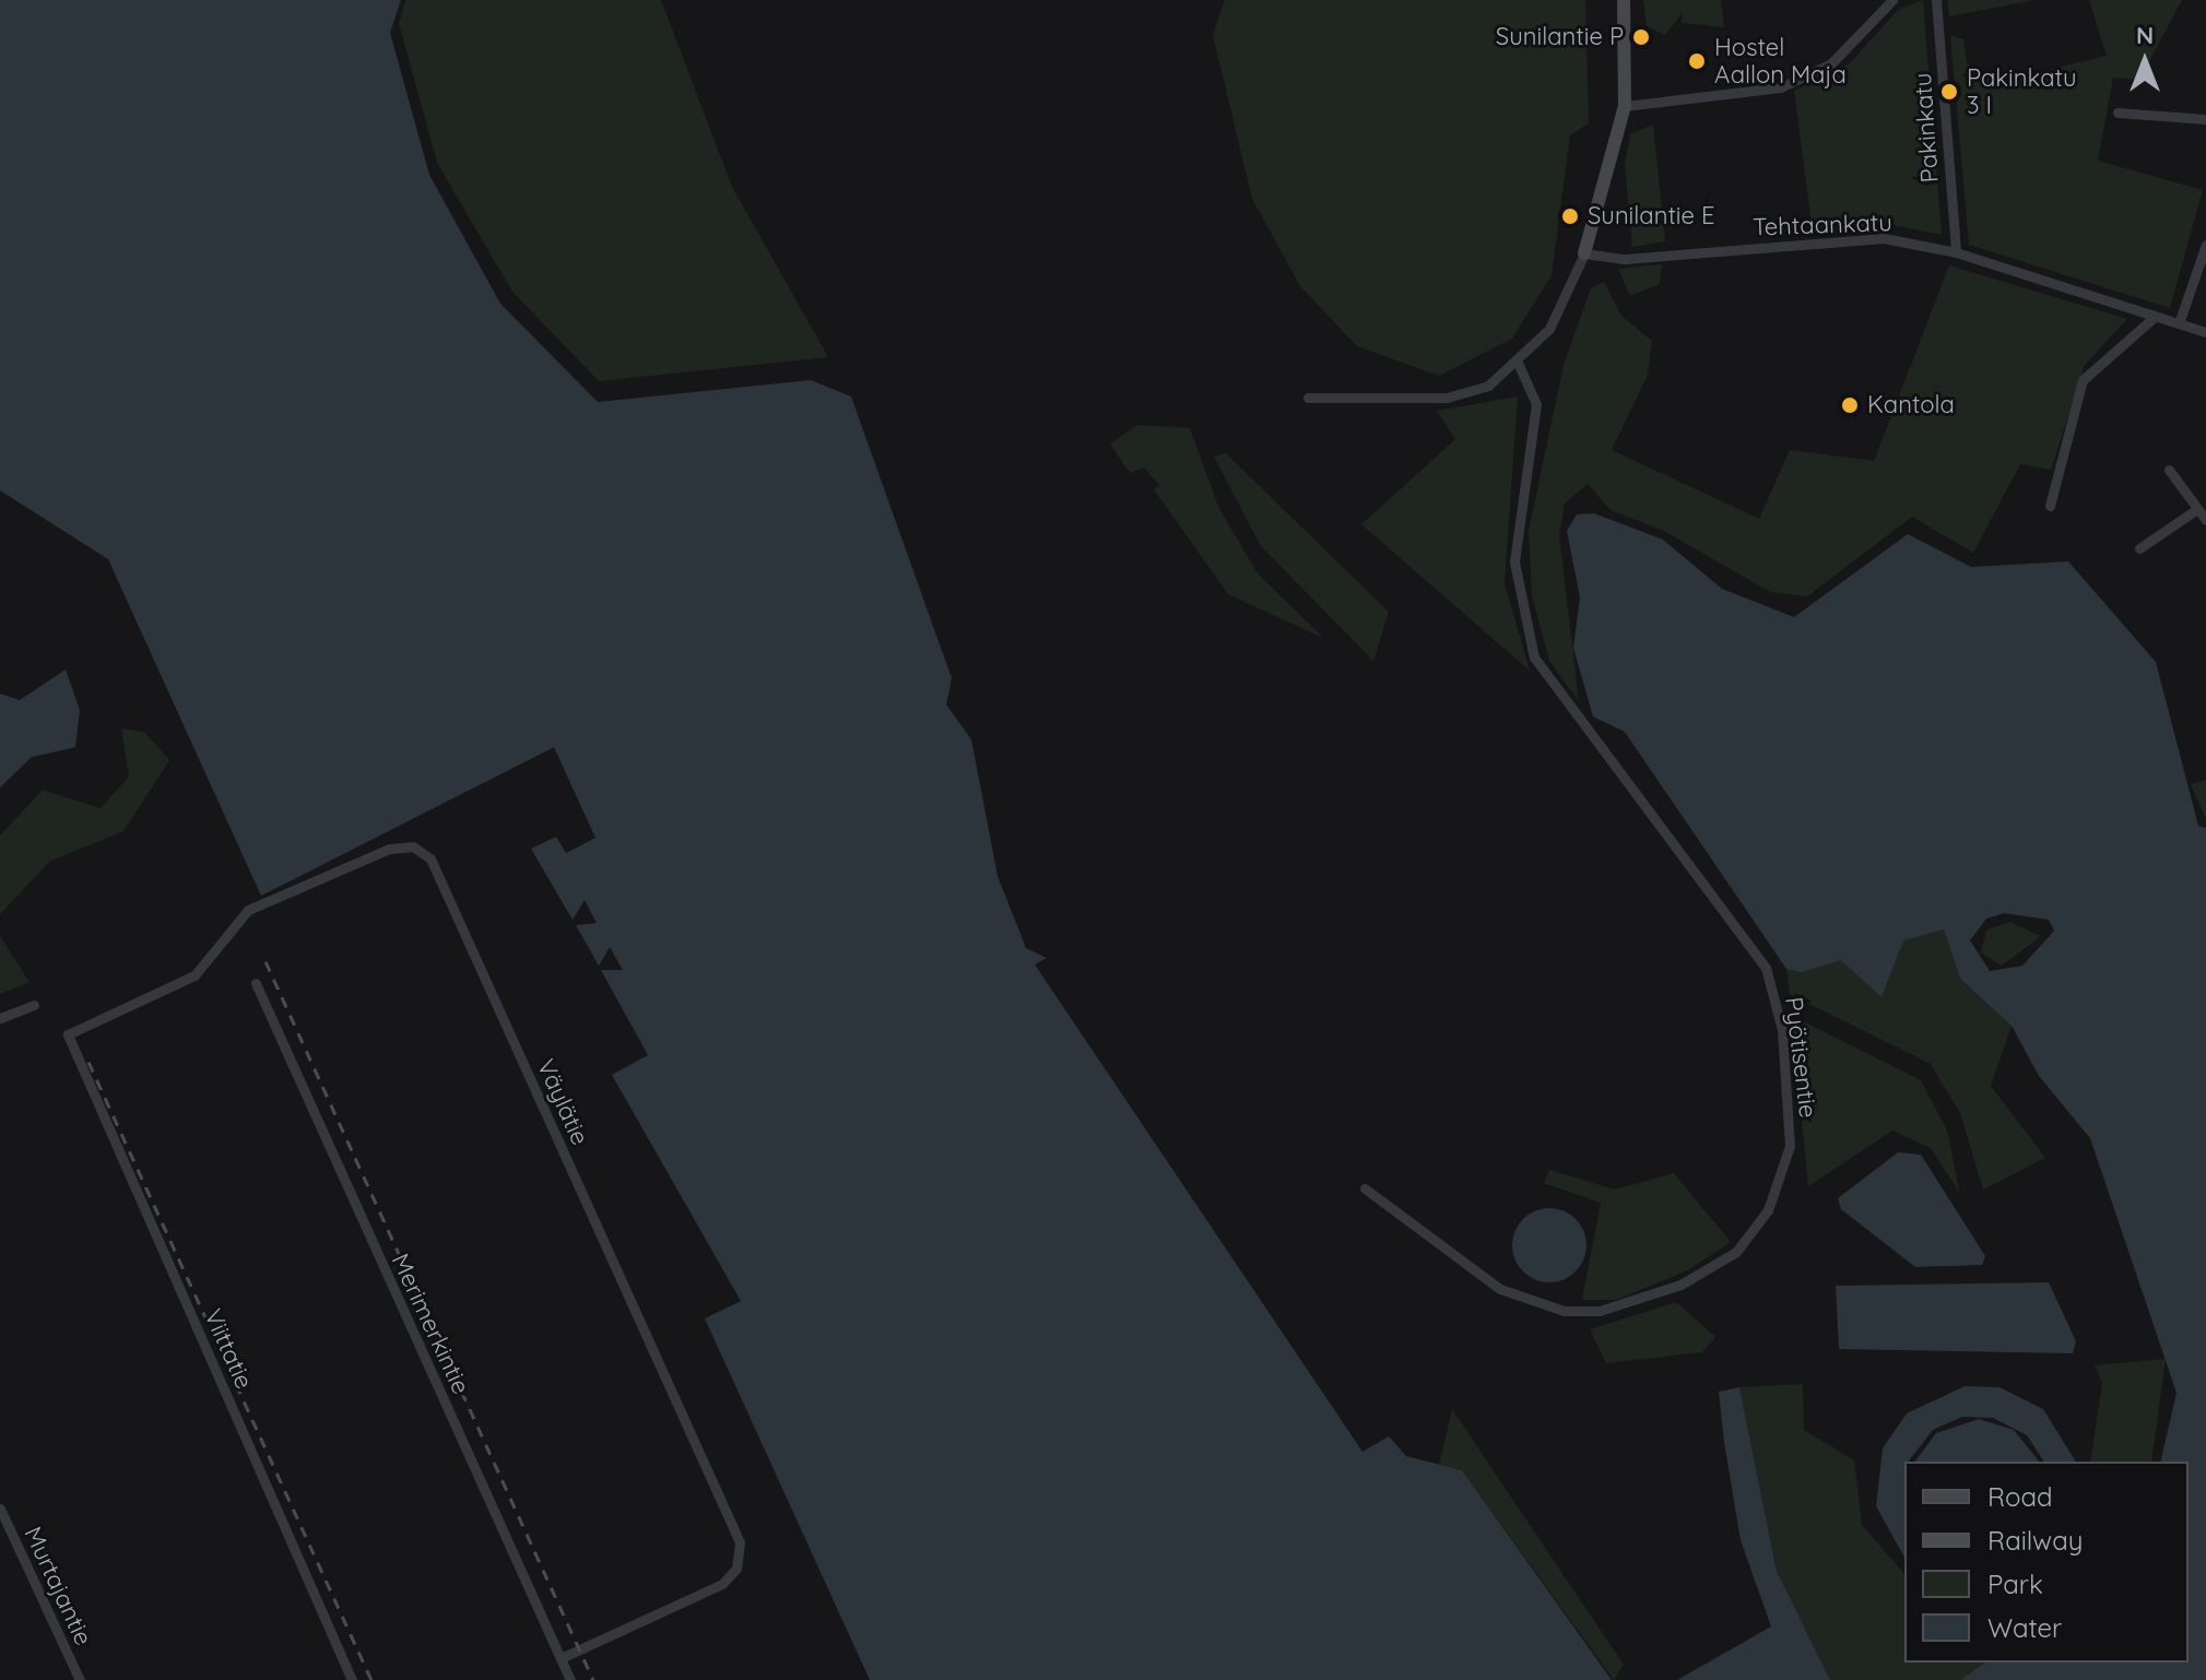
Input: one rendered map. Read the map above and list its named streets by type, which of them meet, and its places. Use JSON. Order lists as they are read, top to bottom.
{
  "streets": {
    "street": [
      "Pakinkatu",
      "Tehtaankatu",
      "Pyötisentie",
      "Väylätie",
      "Merimerkintie",
      "Viittatie",
      "Murtajantie"
    ]
  },
  "crossings": [
    ["Pakinkatu", "Tehtaankatu"],
    ["Väylätie", "Merimerkintie"],
    ["Väylätie", "Viittatie"]
  ],
  "places": [
    "Sunilantie P",
    "Hostel Aallon Maja",
    "Pakinkatu 3 I",
    "Sunilantie E",
    "Kantola"
  ],
  "legend": [
    "Road",
    "Railway",
    "Park",
    "Water"
  ],
  "north": "top"
}
